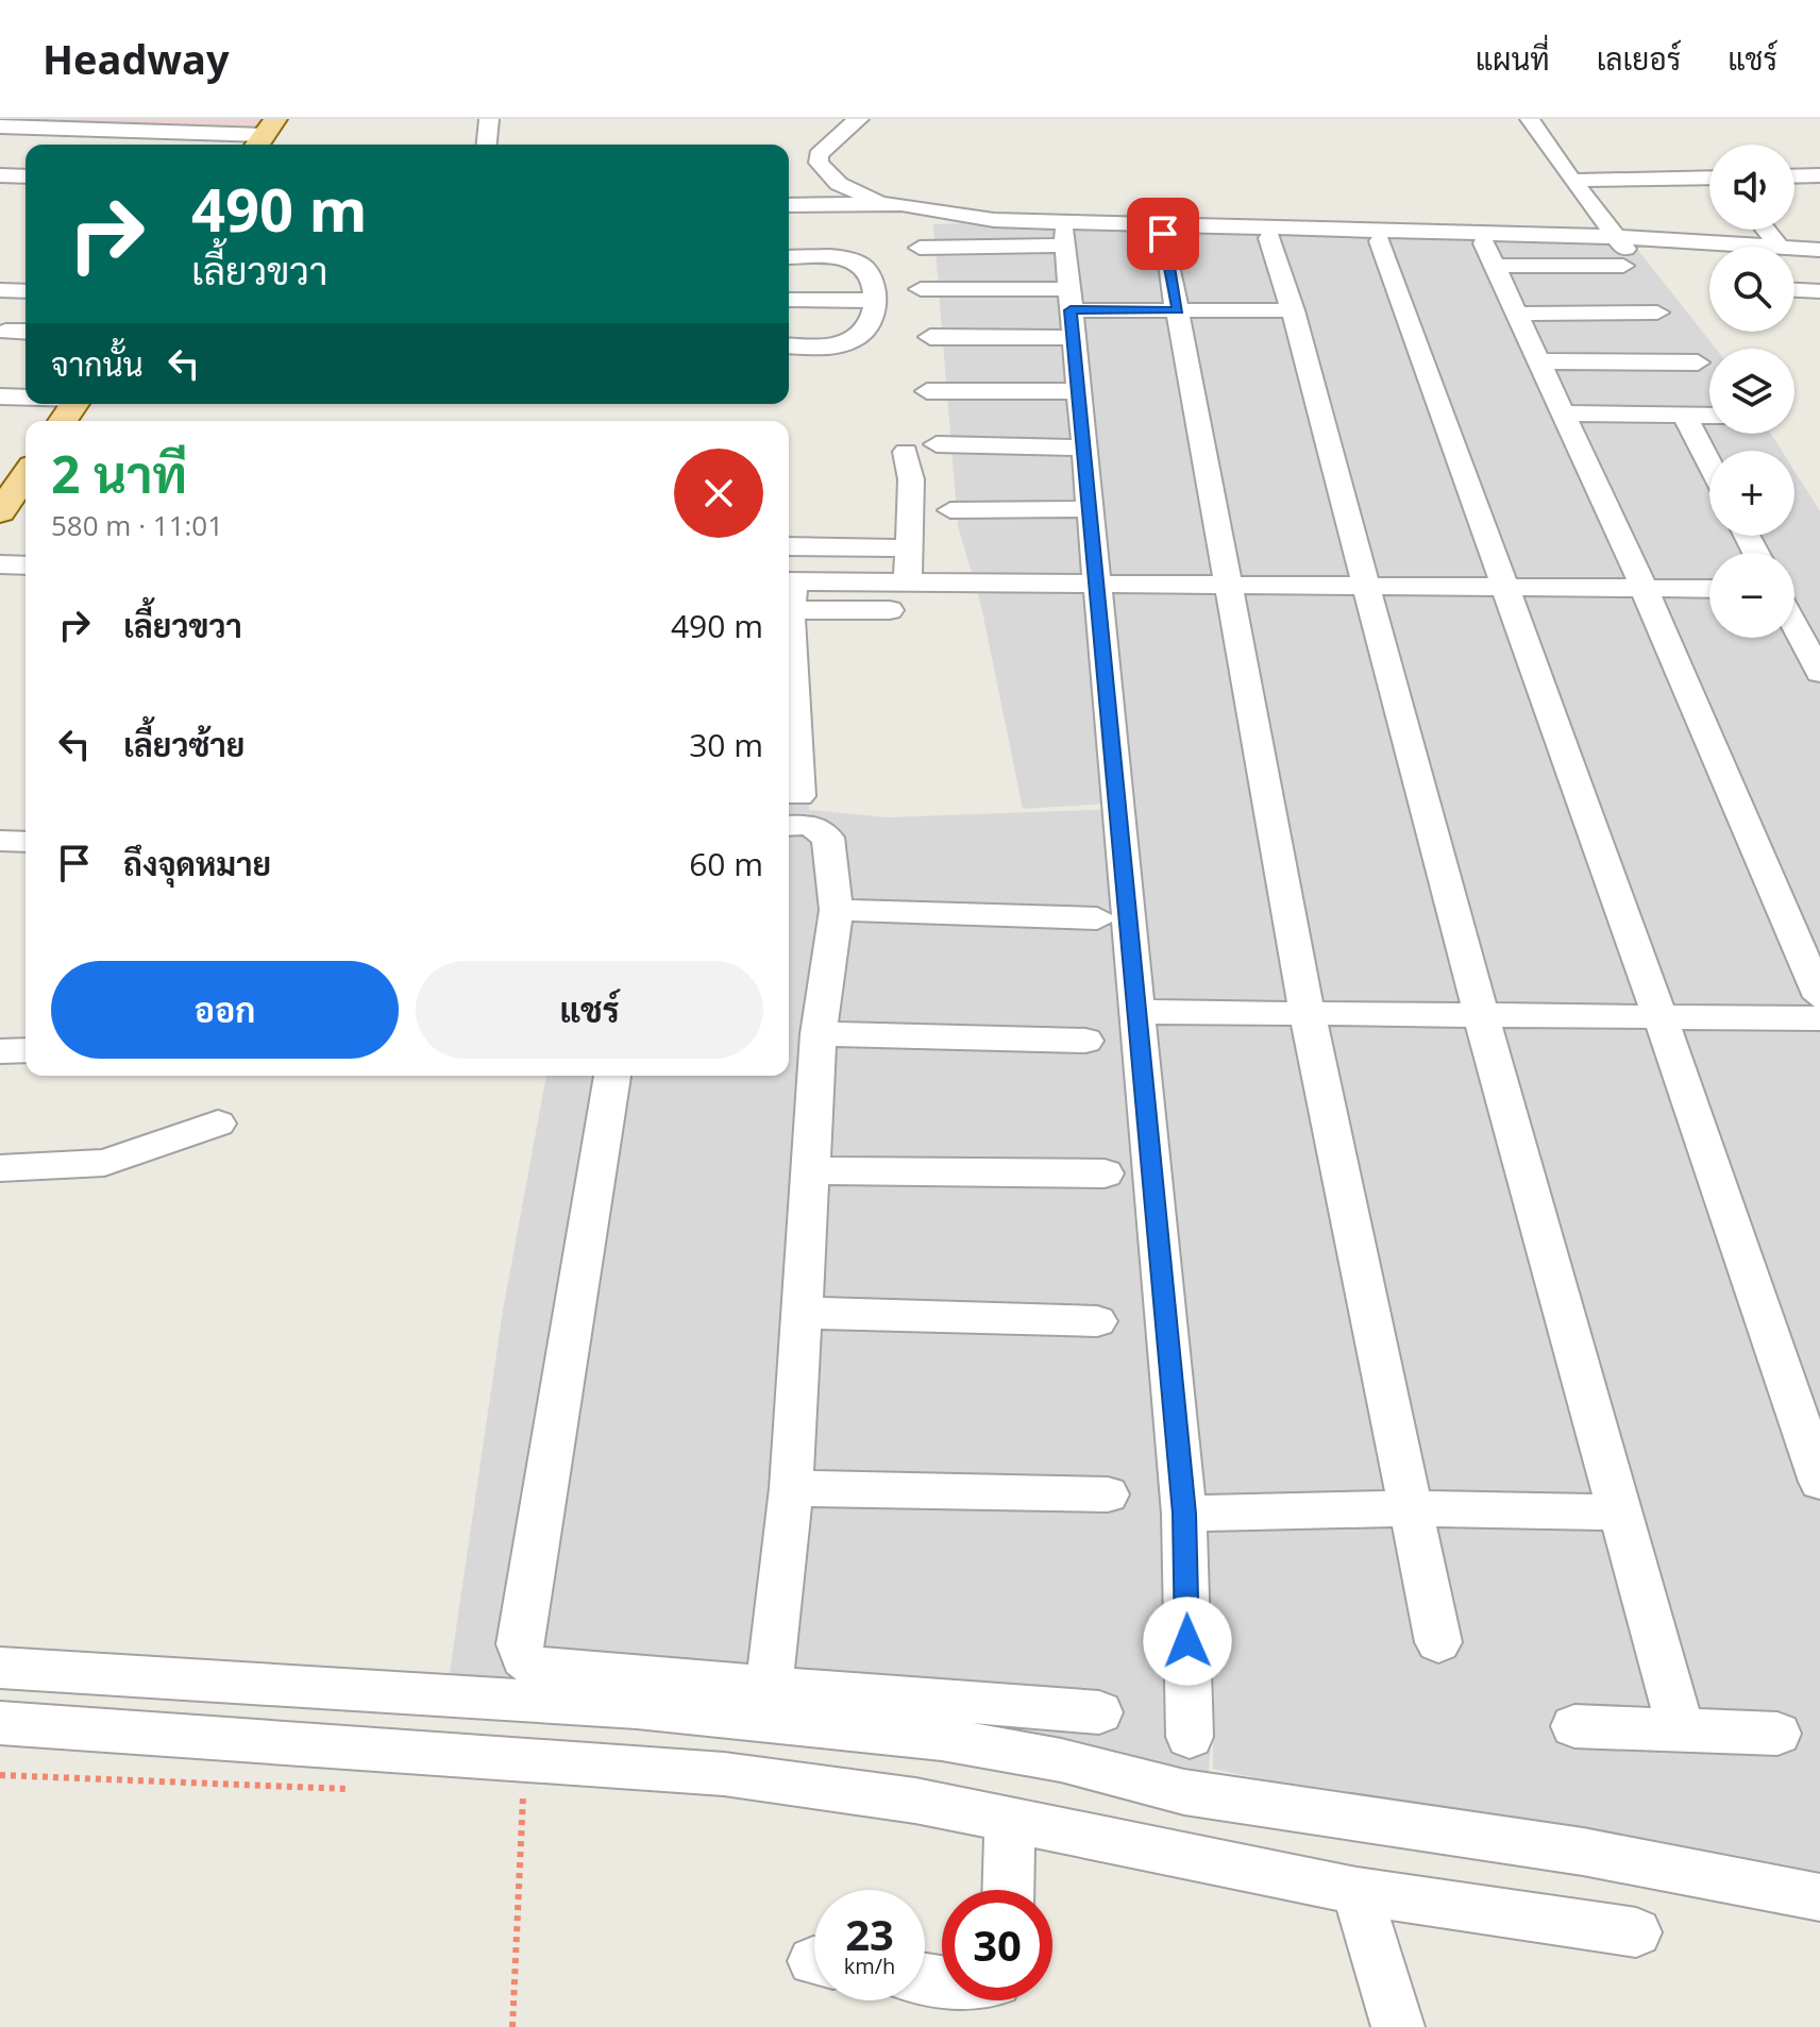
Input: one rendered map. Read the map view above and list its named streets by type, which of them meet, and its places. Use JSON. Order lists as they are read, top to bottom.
{
  "page": {
    "header": "Headway",
    "nav": ["แผนที่", "เลเยอร์", "แชร์"],
    "map_buttons": ["+", "−"],
    "turn": ["490 m", "เลี้ยวขวา"],
    "then": "จากนั้น",
    "heading": ["2 นาที", "580 m · 11:01"],
    "list": [
      {
        "name": "เลี้ยวขวา",
        "value": "490 m"
      },
      {
        "name": "เลี้ยวซ้าย",
        "value": "30 m"
      },
      {
        "name": "ถึงจุดหมาย",
        "value": "60 m"
      }
    ],
    "buttons": ["ออก", "แชร์"],
    "speed": "23 km/h",
    "limit": "30"
  }
}
